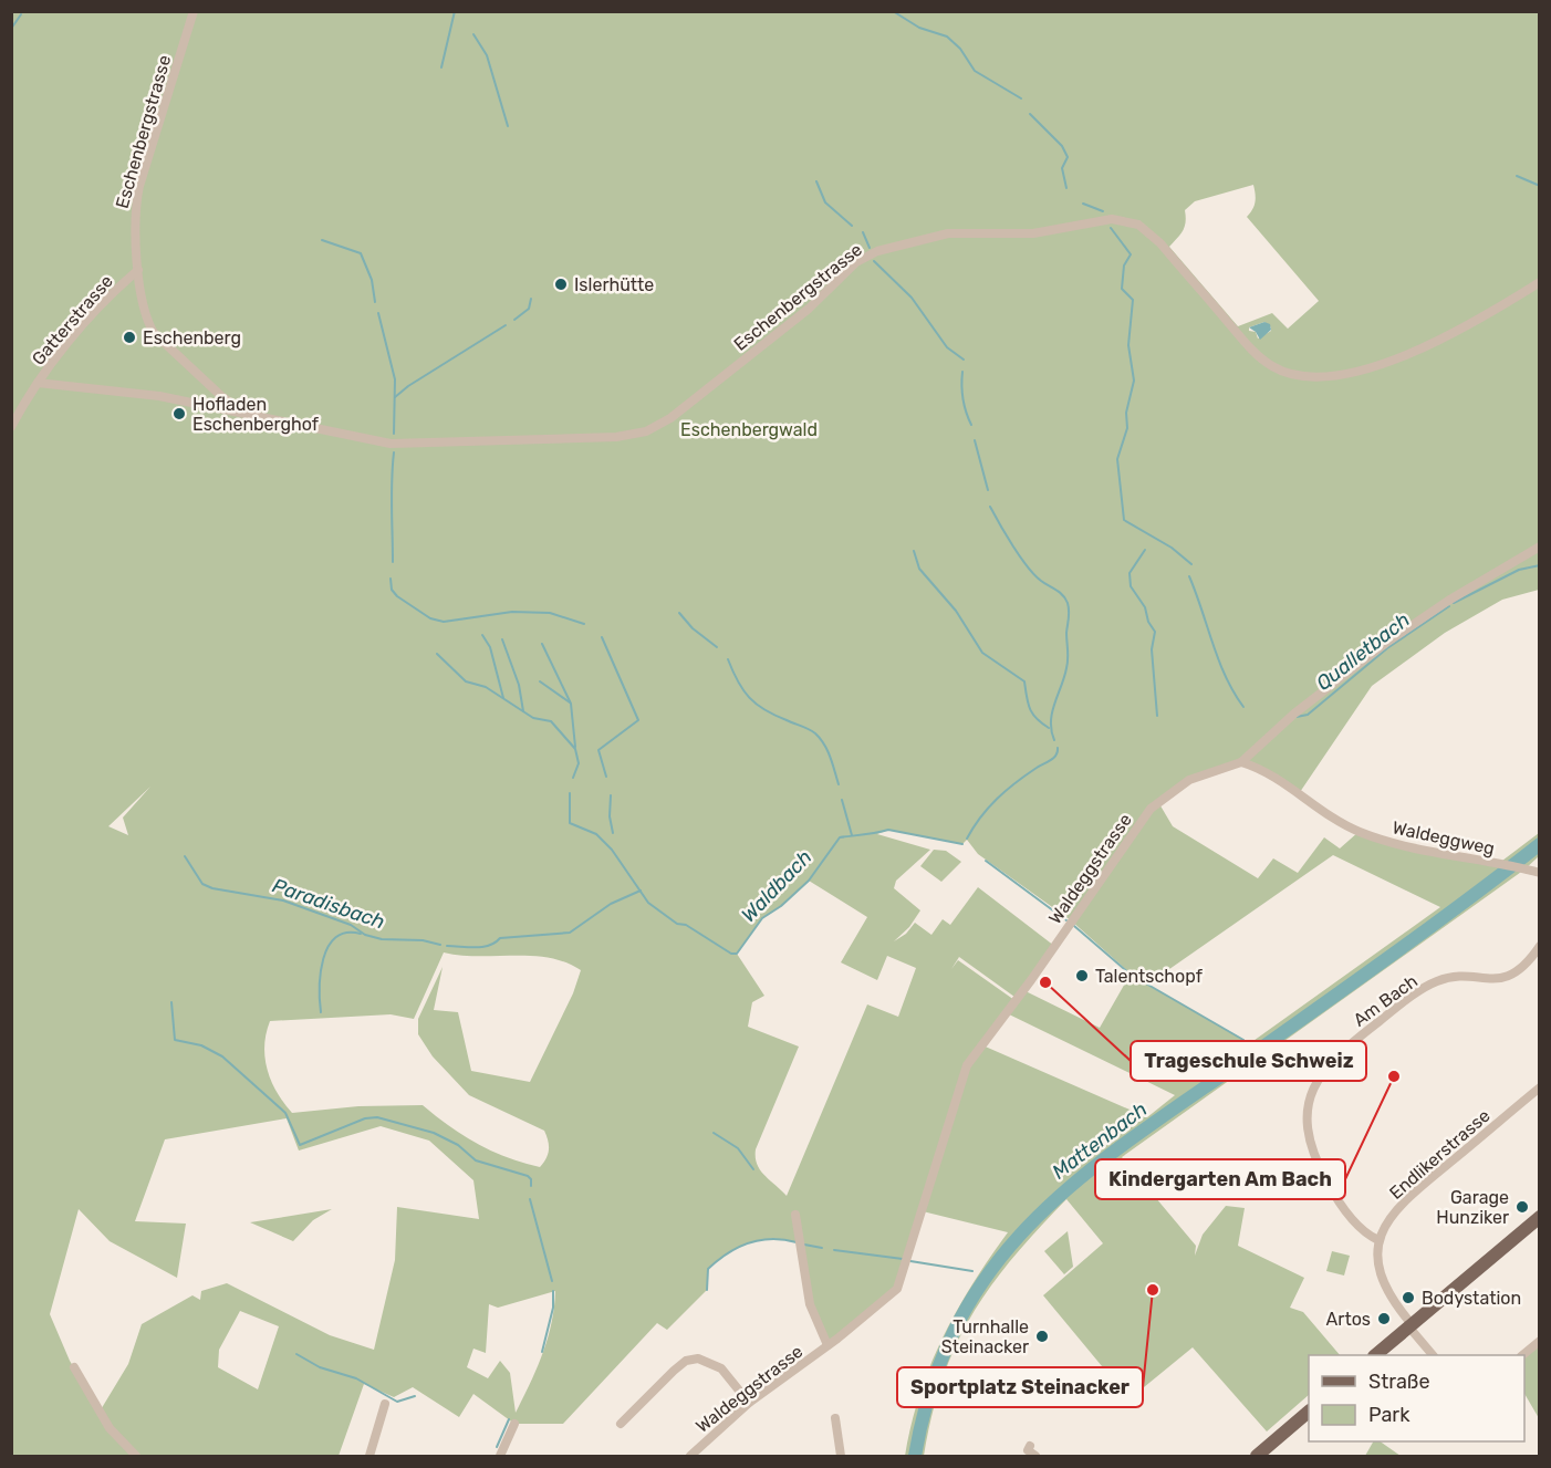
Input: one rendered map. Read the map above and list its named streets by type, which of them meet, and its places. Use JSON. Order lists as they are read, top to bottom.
{
  "streets": {
    "street": [
      "Eschenbergstrasse",
      "Gatterstrasse",
      "Waldeggweg",
      "Waldeggstrasse",
      "Am Bach",
      "Endlikerstrasse"
    ]
  },
  "crossings": [
    ["Eschenbergstrasse", "Gatterstrasse"],
    ["Waldeggweg", "Waldeggstrasse"],
    ["Am Bach", "Endlikerstrasse"]
  ],
  "water": [
    "Qualletbach",
    "Waldbach",
    "Paradisbach",
    "Mattenbach"
  ],
  "parks": ["Eschenbergwald"],
  "places": [
    "Islerhütte",
    "Eschenberg",
    "Hofladen Eschenberghof",
    "Talentschopf",
    "Trageschule Schweiz",
    "Kindergarten Am Bach",
    "Garage Hunziker",
    "Sportplatz Steinacker",
    "Bodystation",
    "Artos",
    "Turnhalle Steinacker"
  ],
  "legend": ["Straße", "Park"]
}
